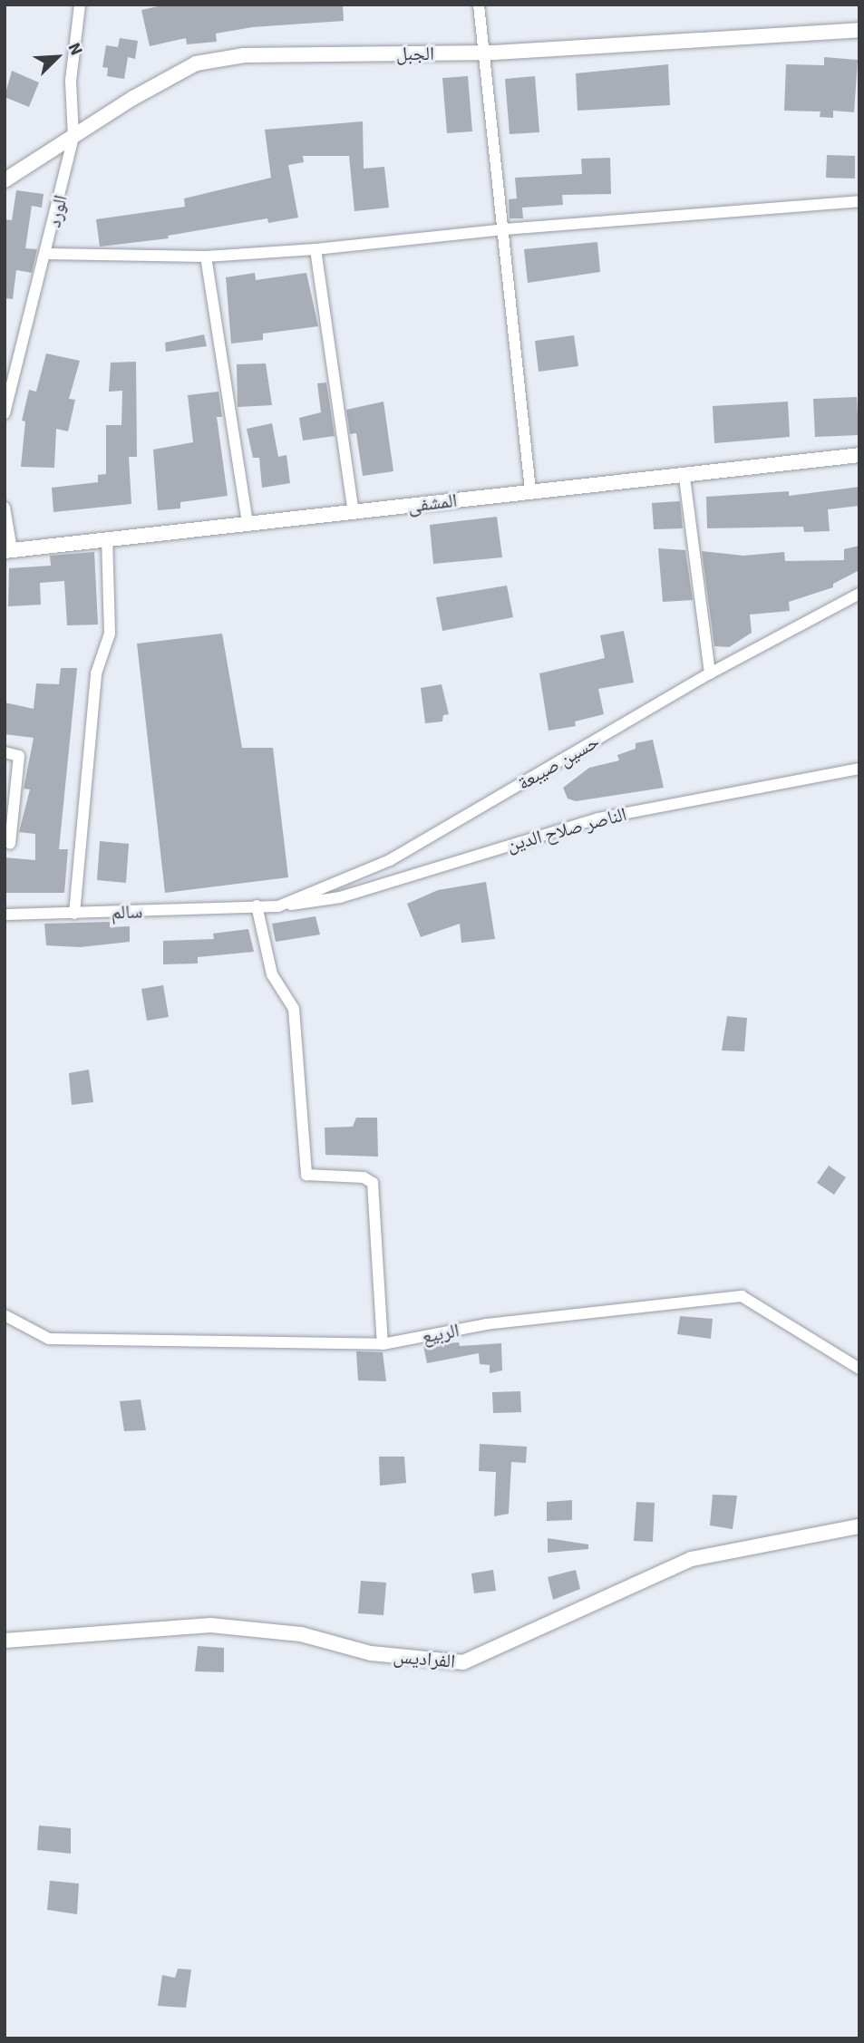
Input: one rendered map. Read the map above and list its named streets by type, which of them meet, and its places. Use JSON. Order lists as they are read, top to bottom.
{
  "streets": {
    "street": [
      "الجبل",
      "الورد",
      "المشفى",
      "حسين صيبعة",
      "الناصر صلاح الدين",
      "سالم",
      "الربيع",
      "الفراديس"
    ]
  },
  "crossings": [
    ["الجبل", "الورد"],
    ["حسين صيبعة", "الناصر صلاح الدين"],
    ["حسين صيبعة", "سالم"]
  ],
  "north": "top right"
}
